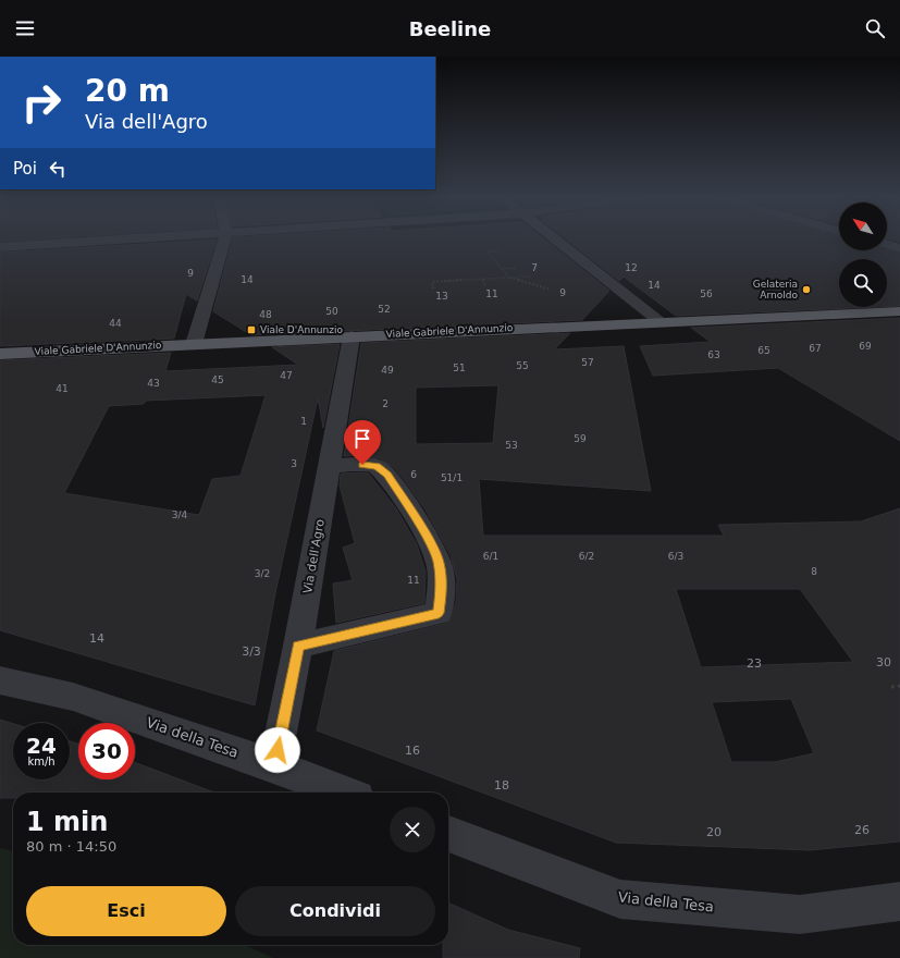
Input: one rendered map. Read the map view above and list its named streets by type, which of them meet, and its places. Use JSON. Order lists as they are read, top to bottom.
{
  "streets": {
    "main road": ["Viale Gabriele D'Annunzio"],
    "street": ["Via dell'Agro", "Via della Tesa"]
  },
  "crossings": [
    ["Viale Gabriele D'Annunzio", "Via dell'Agro"],
    ["Via dell'Agro", "Via della Tesa"]
  ],
  "places": {
    "other": ["Gelateria Arnoldo"],
    "transit": ["Viale D'Annunzio"]
  },
  "house_numbers": [
    "7",
    "12",
    "9",
    "14",
    "14",
    "9",
    "11",
    "56",
    "13",
    "52",
    "50",
    "48",
    "44",
    "69",
    "67",
    "65",
    "63",
    "57",
    "55",
    "51",
    "49",
    "47",
    "45",
    "43",
    "41",
    "2",
    "1",
    "59",
    "53",
    "3",
    "6",
    "51/1",
    "3/4",
    "6/1",
    "6/2",
    "6/3",
    "8",
    "3/2",
    "11",
    "14",
    "3/3",
    "30",
    "23",
    "16",
    "18",
    "26",
    "20"
  ],
  "north": "top left",
  "page": {
    "header": "Beeline",
    "turn": ["20 m", "Via dell'Agro"],
    "then": "Poi",
    "speed": "24 km/h",
    "limit": "30",
    "heading": ["1 min", "80 m · 14:50"],
    "buttons": ["Esci", "Condividi"]
  }
}
